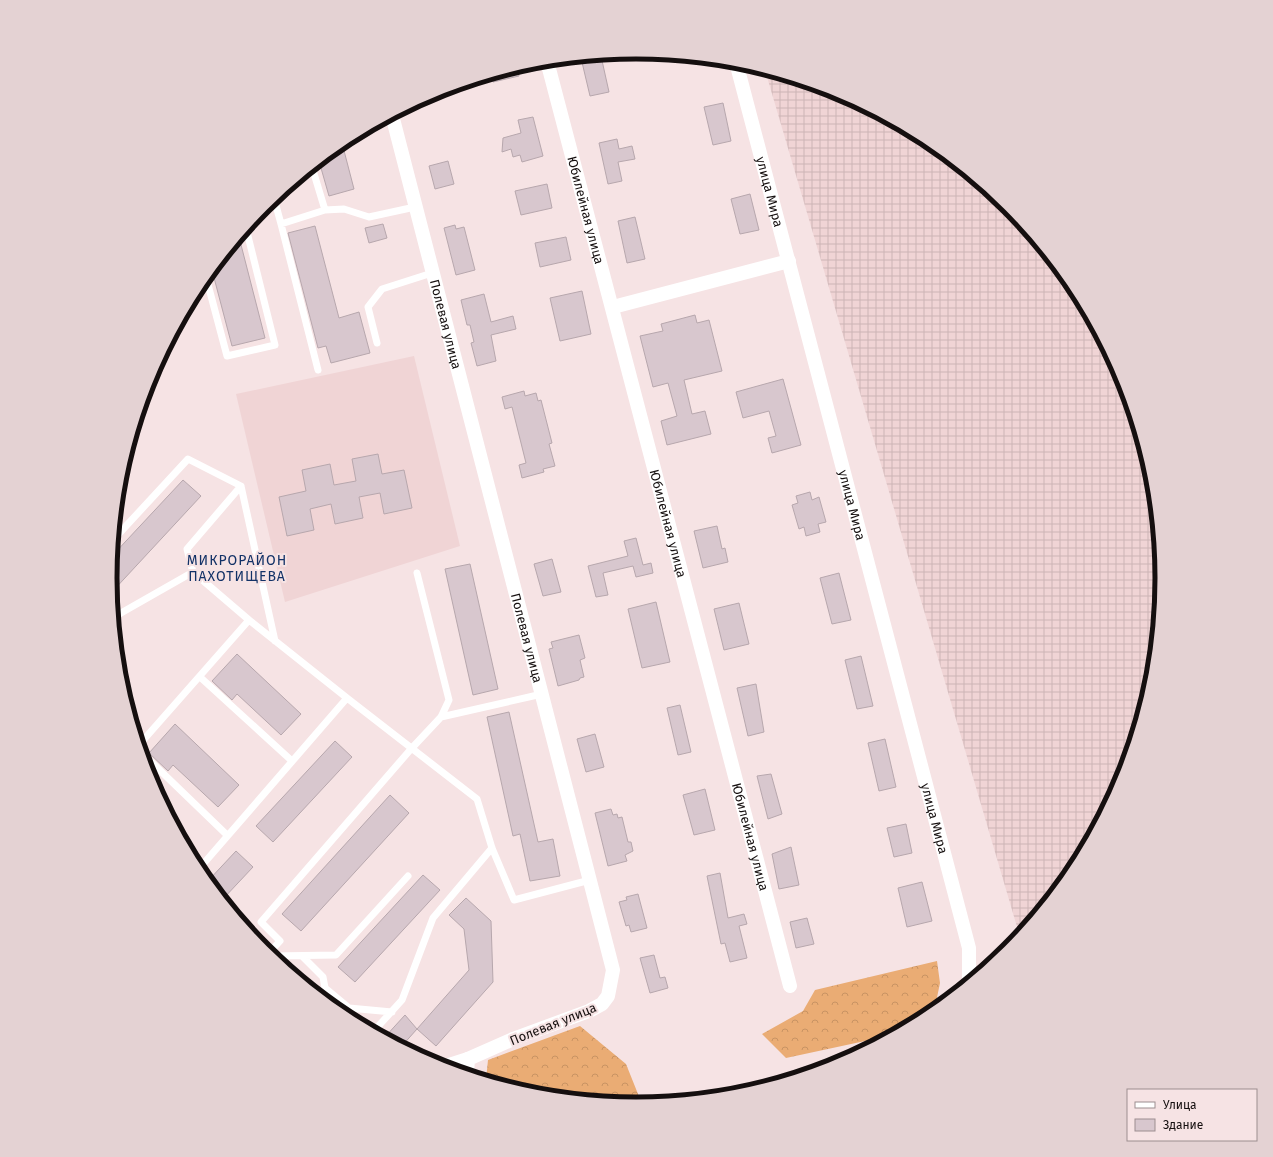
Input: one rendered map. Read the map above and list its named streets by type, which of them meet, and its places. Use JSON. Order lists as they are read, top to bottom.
{
  "streets": {
    "street": ["улица Мира", "Юбилейная улица", "Полевая улица"]
  },
  "districts": ["МИКРОРАЙОН ПАХОТИЩЕВА"],
  "legend": ["Улица", "Здание"]
}
